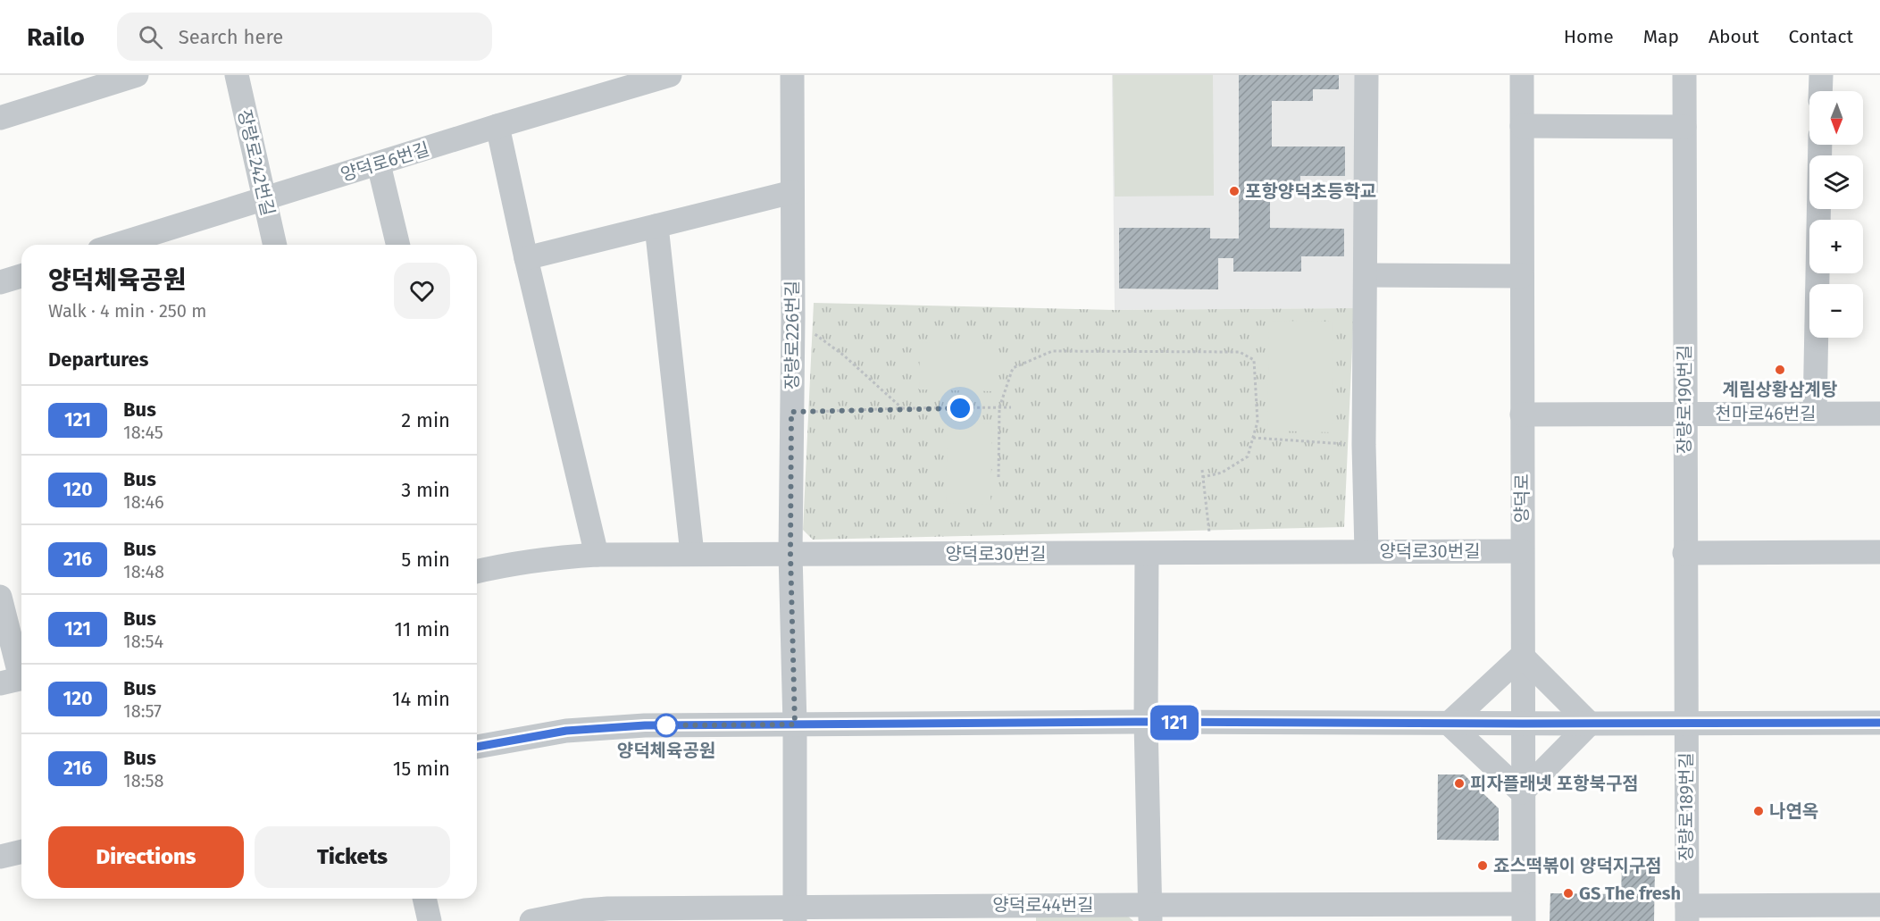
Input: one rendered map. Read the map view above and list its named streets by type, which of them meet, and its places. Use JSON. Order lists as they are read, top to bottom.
{
  "streets": {
    "street": [
      "양덕로6번길",
      "장량로242번길",
      "장량로226번길",
      "장량로190번길",
      "천마로46번길",
      "양덕로",
      "양덕로30번길",
      "장량로189번길",
      "양덕로44번길"
    ]
  },
  "crossings": [
    ["양덕로6번길", "장량로242번길"],
    ["장량로226번길", "양덕로30번길"],
    ["장량로226번길", "양덕로44번길"],
    ["장량로190번길", "천마로46번길"],
    ["장량로190번길", "장량로189번길"],
    ["천마로46번길", "양덕로"],
    ["양덕로", "양덕로30번길"],
    ["양덕로", "양덕로44번길"]
  ],
  "places": [
    "포항양덕초등학교",
    "계림상황삼계탕",
    "양덕체육공원",
    "피자플래넷 포항북구점",
    "나연옥",
    "죠스떡볶이 양덕지구점",
    "GS The fresh"
  ],
  "lines": ["bus line 121"],
  "north": "bottom",
  "page": {
    "header": "Railo",
    "search": "Search here",
    "nav": [
      "Home",
      "Map",
      "About",
      "Contact"
    ],
    "on_map": "121",
    "map_buttons": ["+", "−"],
    "heading": [
      ["양덕체육공원", "Walk · 4 min · 250 m"],
      "Departures"
    ],
    "list": [
      {
        "mark": "121",
        "name": "Bus",
        "note": "18:45",
        "value": "2 min"
      },
      {
        "mark": "120",
        "name": "Bus",
        "note": "18:46",
        "value": "3 min"
      },
      {
        "mark": "216",
        "name": "Bus",
        "note": "18:48",
        "value": "5 min"
      },
      {
        "mark": "121",
        "name": "Bus",
        "note": "18:54",
        "value": "11 min"
      },
      {
        "mark": "120",
        "name": "Bus",
        "note": "18:57",
        "value": "14 min"
      },
      {
        "mark": "216",
        "name": "Bus",
        "note": "18:58",
        "value": "15 min"
      }
    ],
    "buttons": ["Directions", "Tickets"]
  }
}
